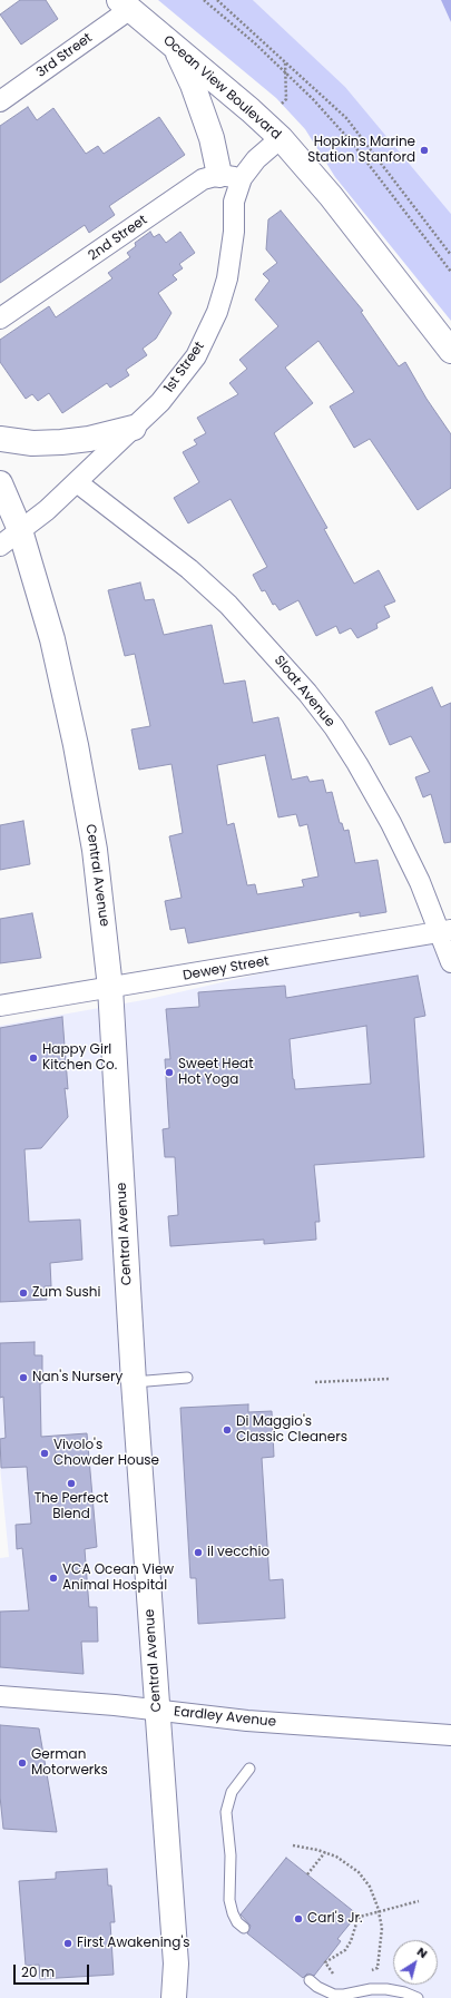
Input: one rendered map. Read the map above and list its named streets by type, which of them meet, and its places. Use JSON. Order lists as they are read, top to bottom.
{
  "streets": {
    "street": [
      "3rd Street",
      "Ocean View Boulevard",
      "2nd Street",
      "1st Street",
      "Sloat Avenue",
      "Central Avenue",
      "Dewey Street",
      "Eardley Avenue"
    ]
  },
  "crossings": [
    ["3rd Street", "Ocean View Boulevard"],
    ["Ocean View Boulevard", "1st Street"],
    ["2nd Street", "1st Street"],
    ["1st Street", "Sloat Avenue"],
    ["1st Street", "Central Avenue"],
    ["Sloat Avenue", "Dewey Street"],
    ["Central Avenue", "Dewey Street"],
    ["Central Avenue", "Eardley Avenue"]
  ],
  "places": [
    "Hopkins Marine Station Stanford",
    "Happy Girl Kitchen Co.",
    "Sweet Heat Hot Yoga",
    "Zum Sushi",
    "Nan's Nursery",
    "Di Maggio's Classic Cleaners",
    "Vivolo's Chowder House",
    "The Perfect Blend",
    "il vecchio",
    "VCA Ocean View Animal Hospital",
    "German Motorwerks",
    "Carl's Jr.",
    "First Awakening's"
  ],
  "scale_bar": "20 m",
  "north": "top right"
}
